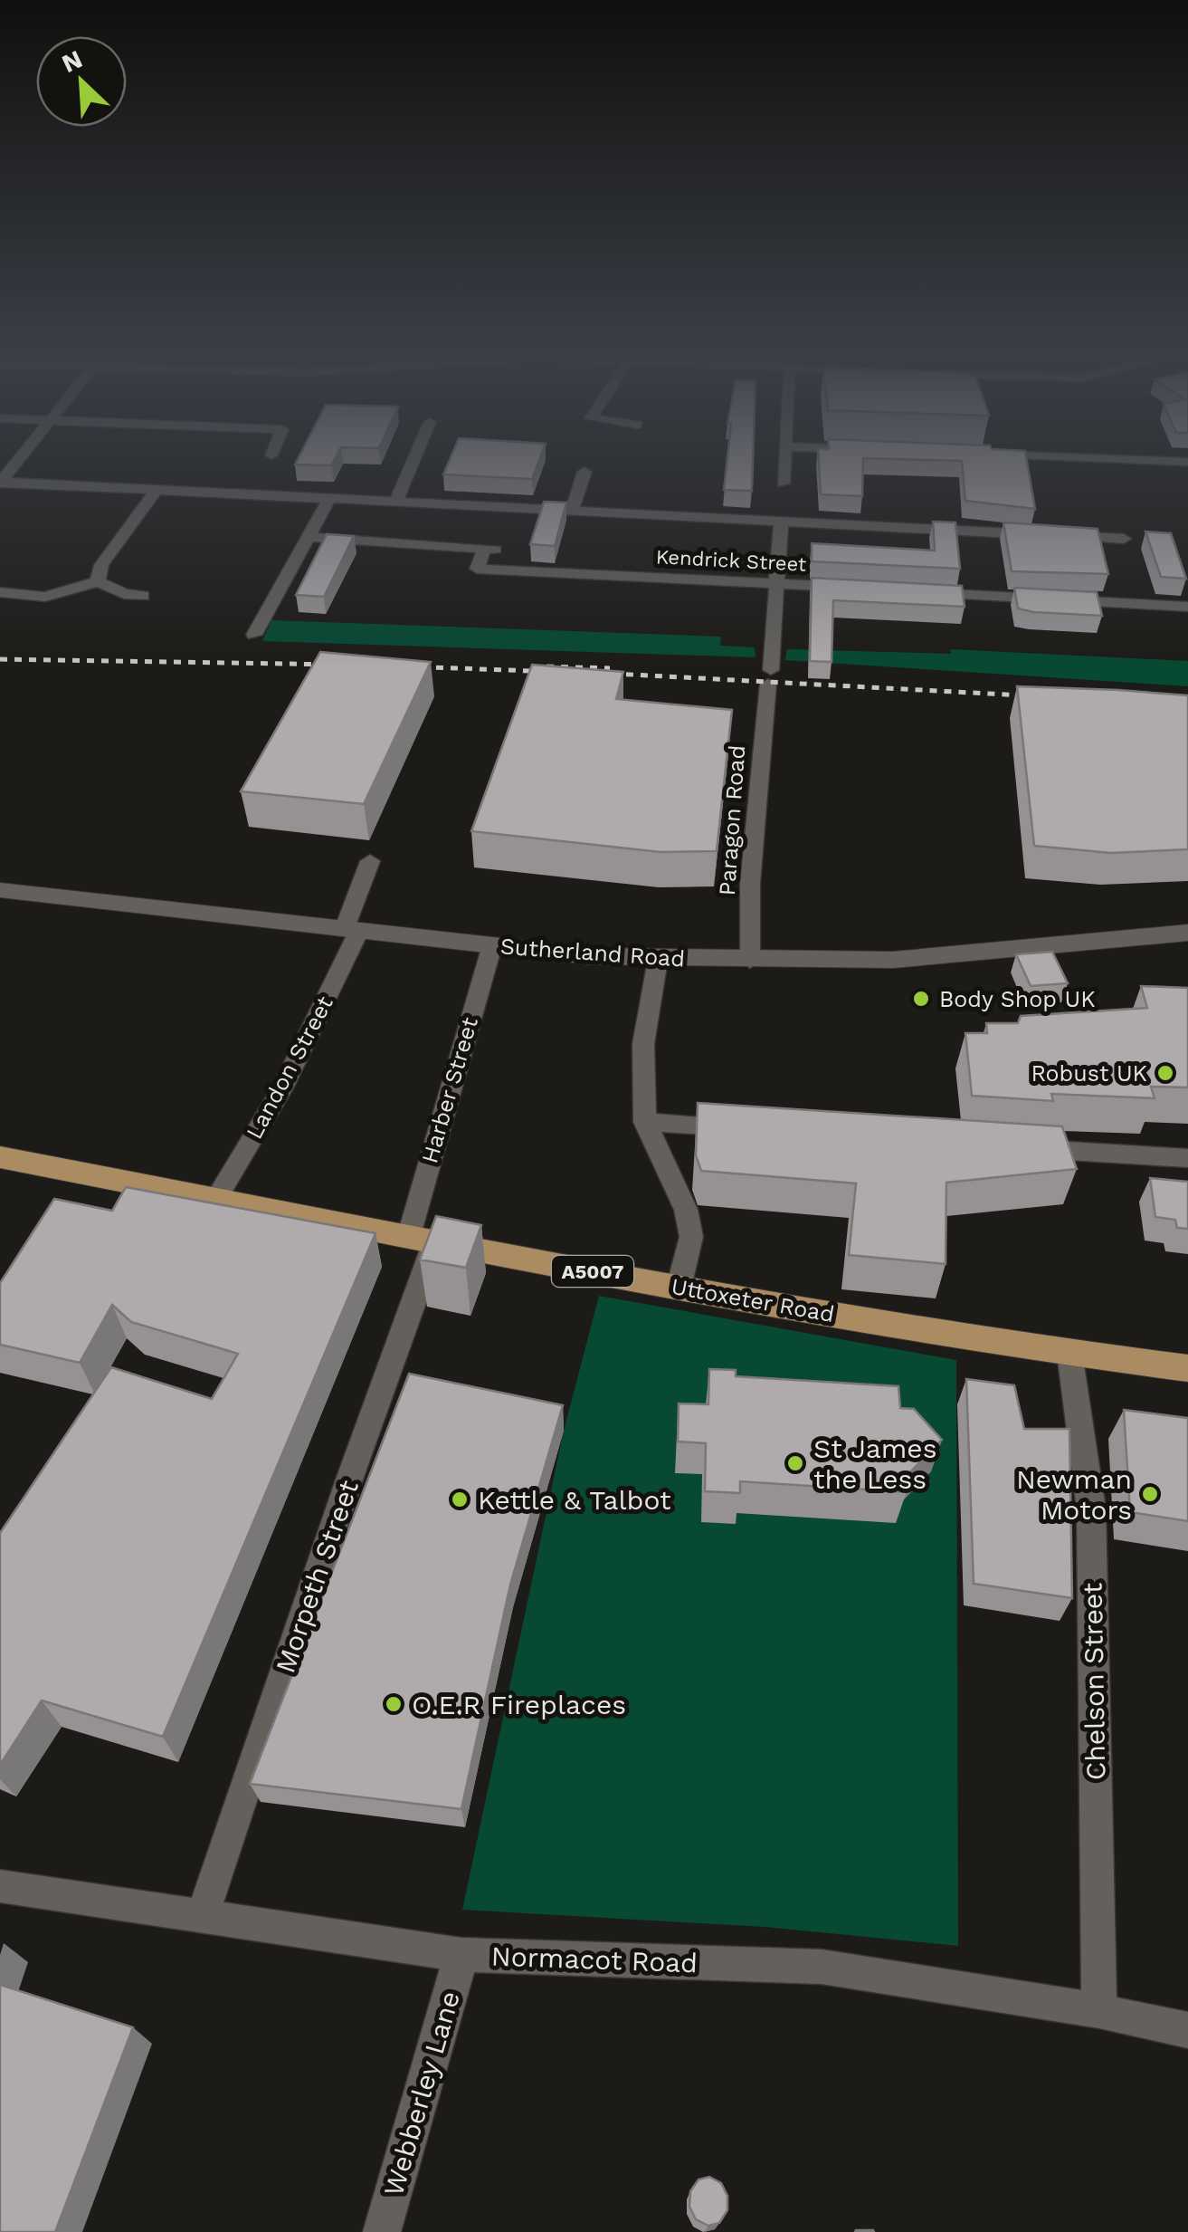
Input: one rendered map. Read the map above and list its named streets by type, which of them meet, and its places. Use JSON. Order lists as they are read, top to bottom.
{
  "streets": {
    "main road": ["A5007", "Uttoxeter Road"],
    "street": [
      "Kendrick Street",
      "Paragon Road",
      "Sutherland Road",
      "Landon Street",
      "Harber Street",
      "Morpeth Street",
      "Chelson Street",
      "Normacot Road",
      "Webberley Lane"
    ]
  },
  "crossings": [
    ["Kendrick Street", "Paragon Road"],
    ["Paragon Road", "Sutherland Road"],
    ["Sutherland Road", "Landon Street"],
    ["Sutherland Road", "Harber Street"],
    ["Landon Street", "Uttoxeter Road"],
    ["Harber Street", "Uttoxeter Road"],
    ["Harber Street", "Morpeth Street"],
    ["Uttoxeter Road", "Morpeth Street"],
    ["Uttoxeter Road", "Chelson Street"],
    ["Morpeth Street", "Normacot Road"],
    ["Chelson Street", "Normacot Road"],
    ["Normacot Road", "Webberley Lane"]
  ],
  "places": [
    "Body Shop UK",
    "Robust UK",
    "St James the Less",
    "Newman Motors",
    "Kettle & Talbot",
    "O.E.R Fireplaces"
  ],
  "north": "top left"
}
